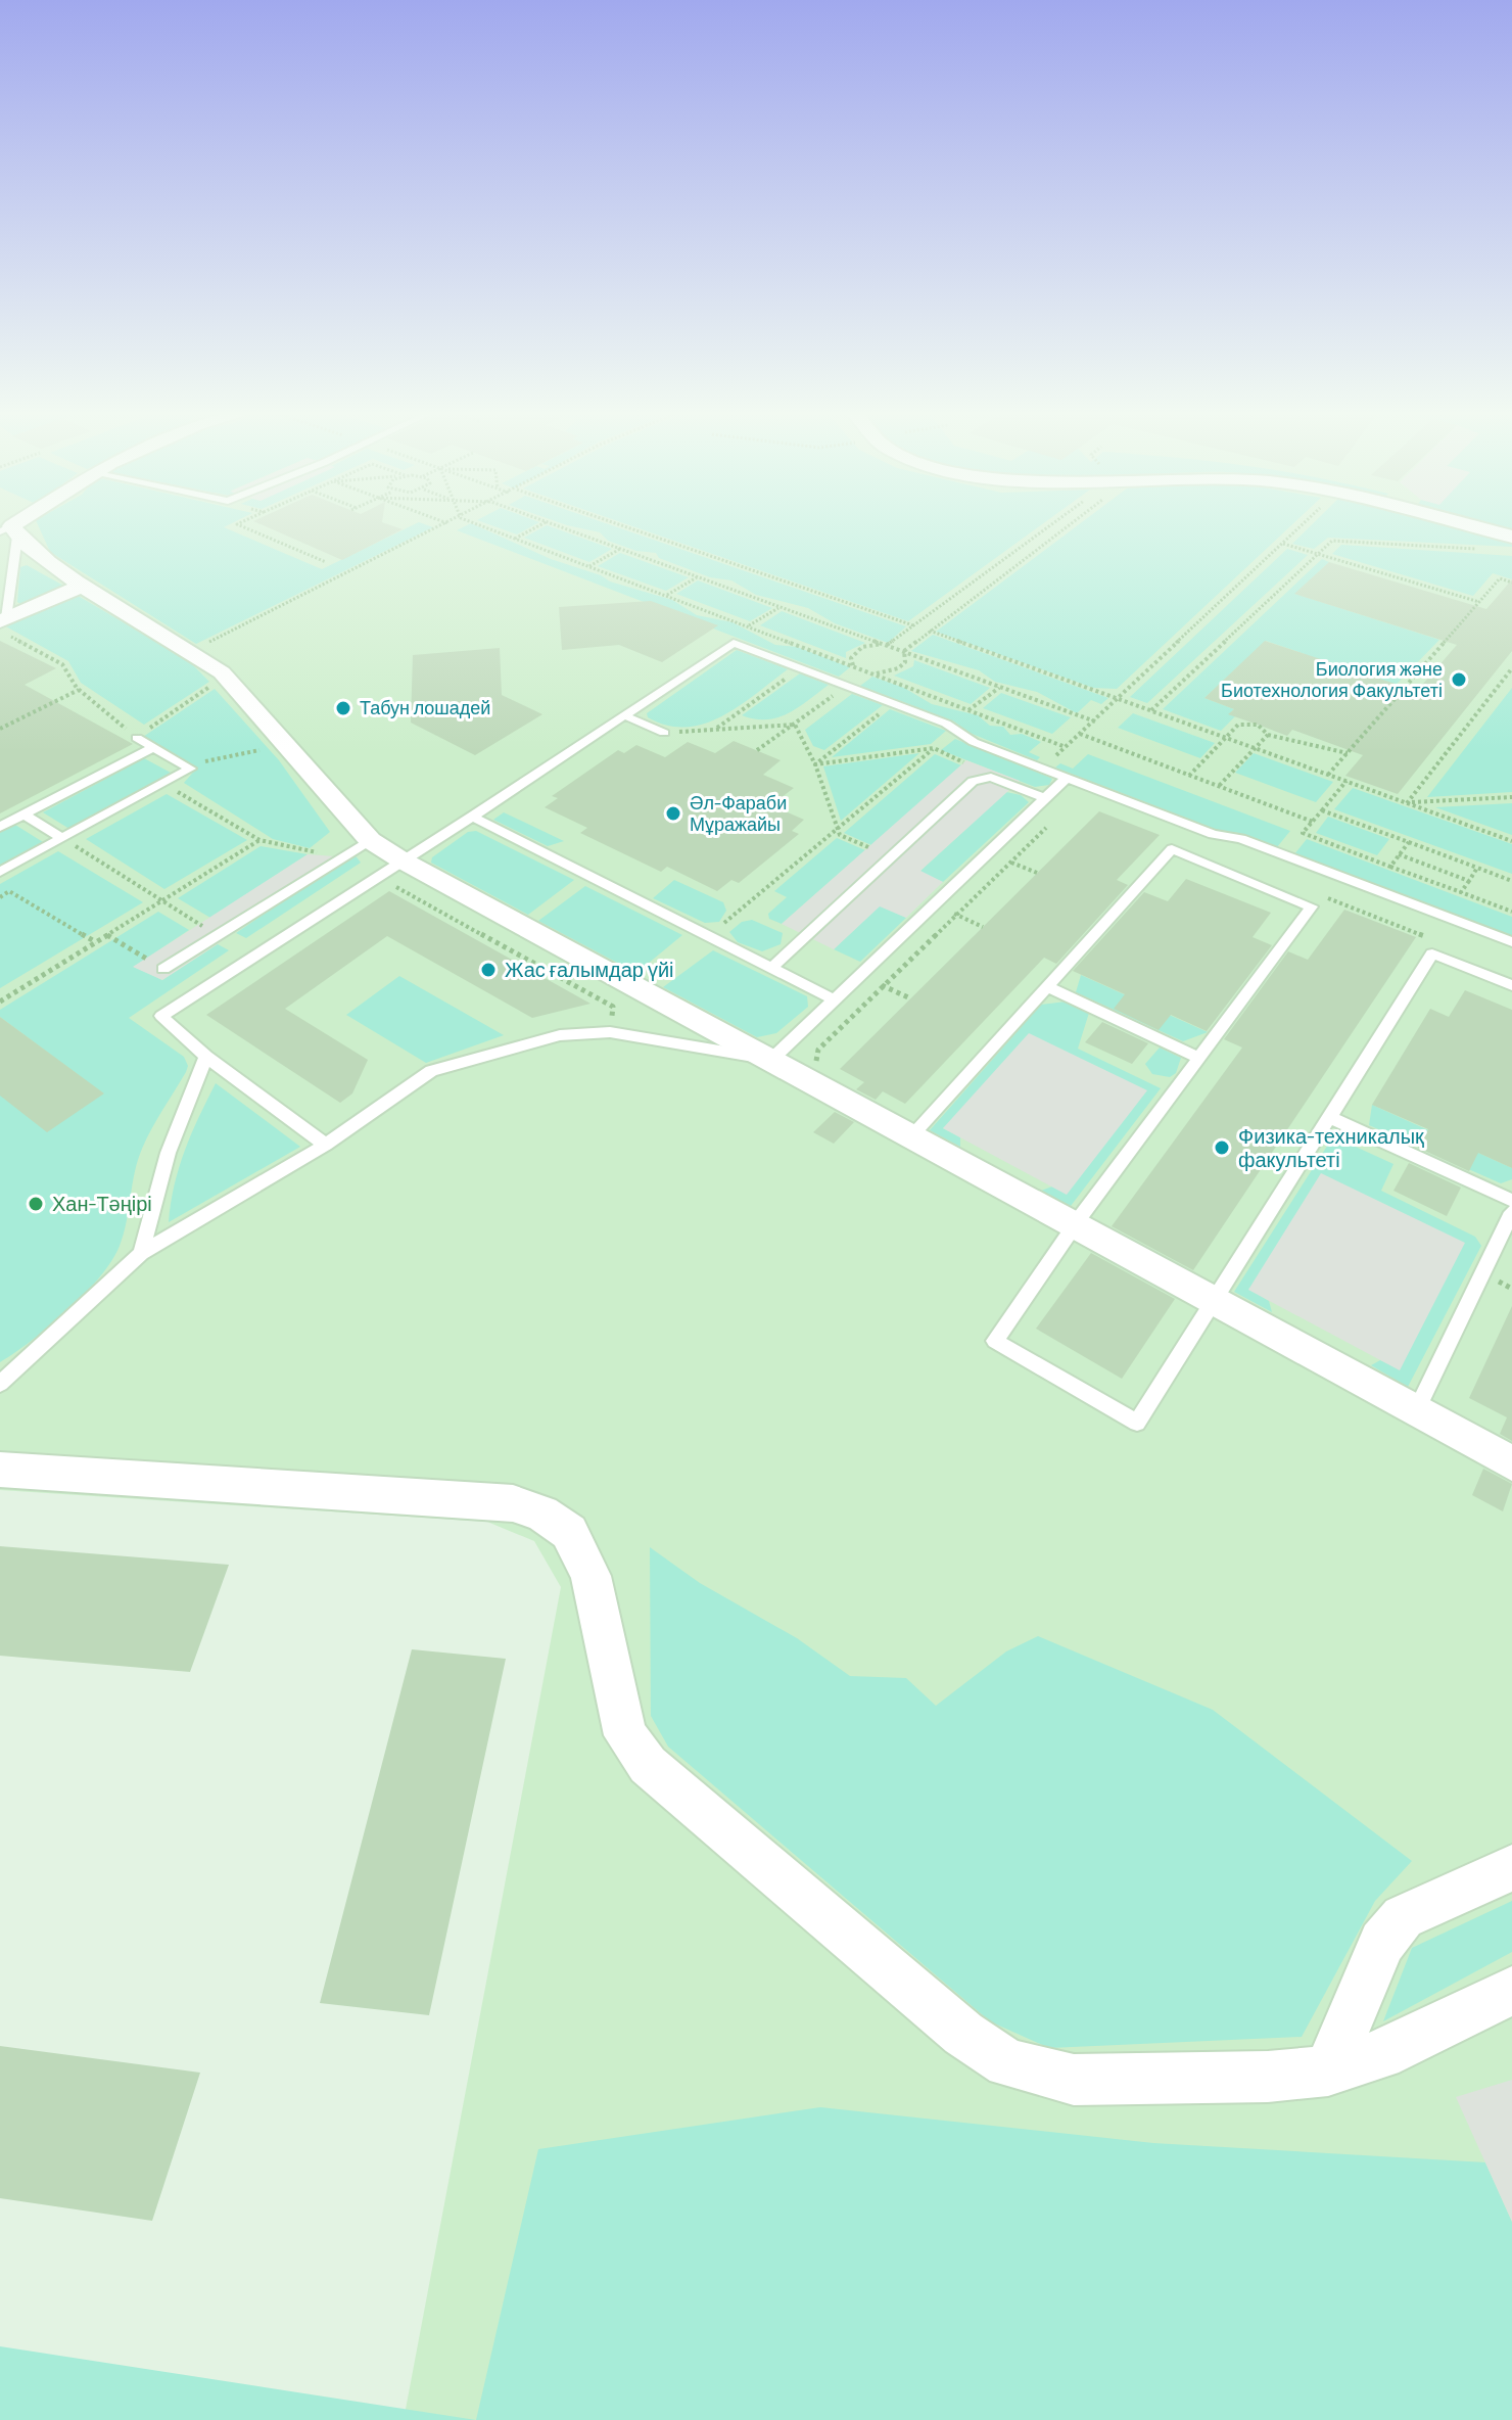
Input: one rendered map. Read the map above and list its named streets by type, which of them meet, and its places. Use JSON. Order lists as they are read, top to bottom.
{
  "places": [
    "Биология және Биотехнология Факультеті",
    "Табун лошадей",
    "Әл-Фараби Мұражайы",
    "Жас ғалымдар үйі",
    "Физика-техникалық факультеті",
    "Хан-Тәңірі"
  ]
}
